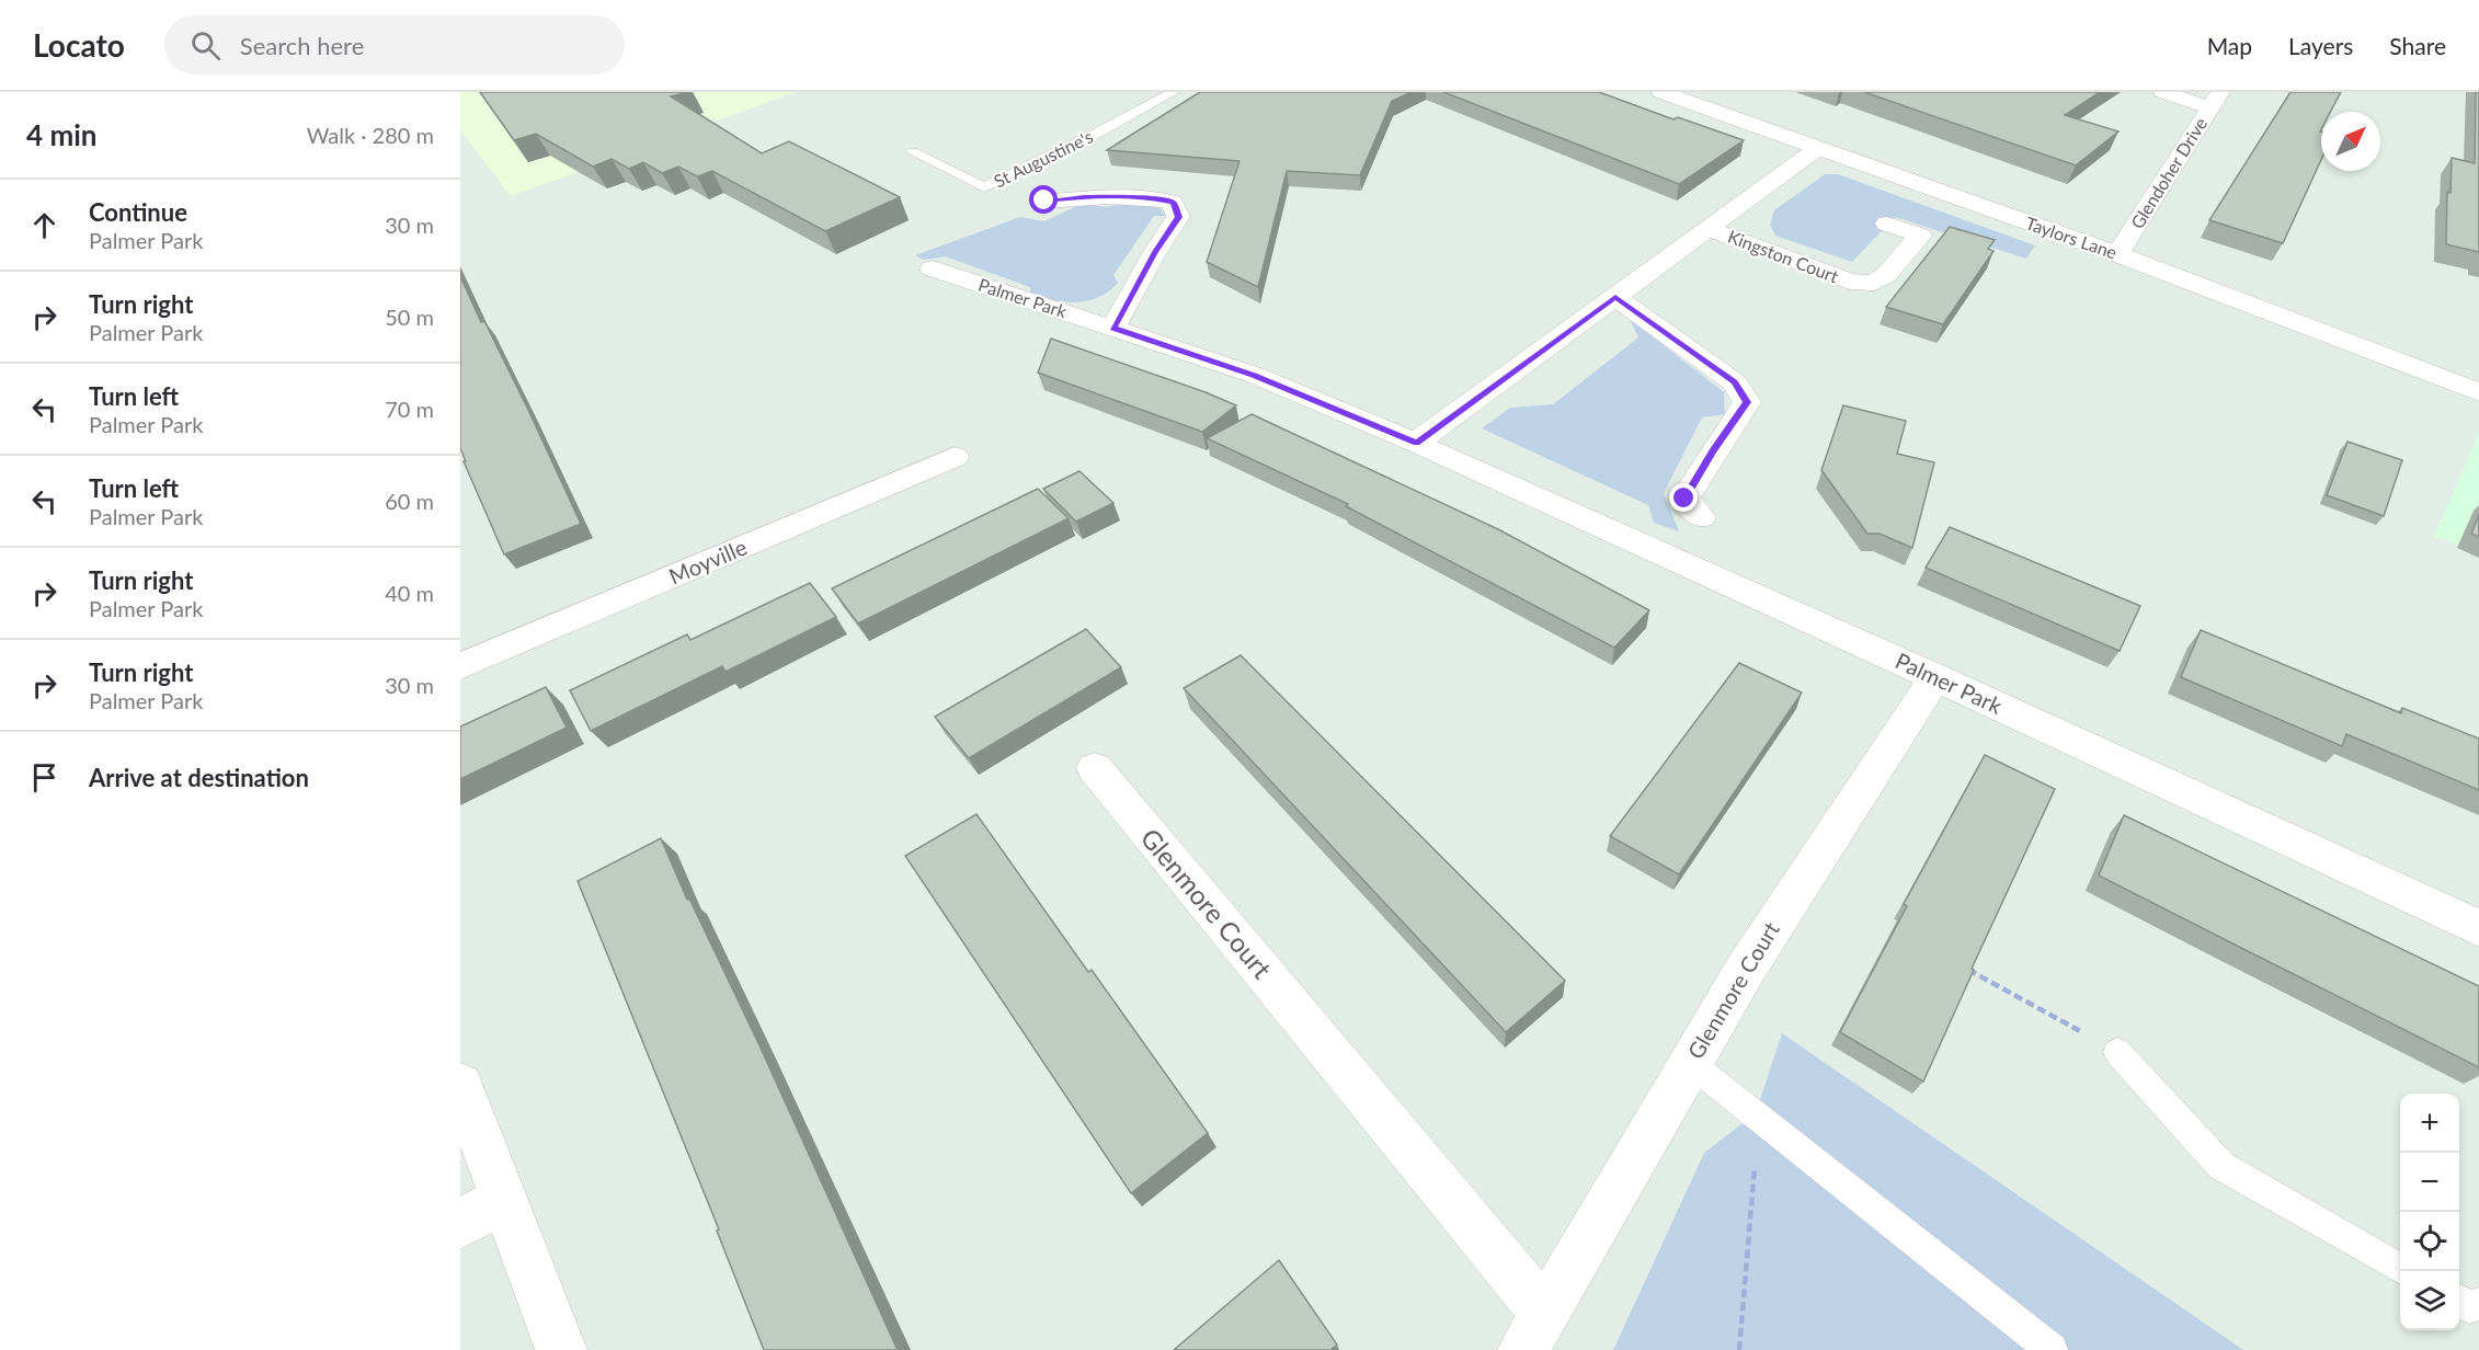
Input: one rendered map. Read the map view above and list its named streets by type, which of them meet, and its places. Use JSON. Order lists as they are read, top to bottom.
{
  "streets": {
    "street": [
      "Glendoher Drive",
      "Taylors Lane",
      "Kingston Court",
      "Palmer Park",
      "Moyville",
      "Glenmore Court"
    ],
    "lane": ["St Augustine's"]
  },
  "crossings": [
    ["Glendoher Drive", "Taylors Lane"],
    ["Palmer Park", "Glenmore Court"]
  ],
  "north": "top right",
  "page": {
    "header": "Locato",
    "search": "Search here",
    "nav": ["Map", "Layers", "Share"],
    "heading": ["4 min", "Walk · 280 m"],
    "list": [
      ["Continue", "Palmer Park", "30 m"],
      ["Turn right", "Palmer Park", "50 m"],
      ["Turn left", "Palmer Park", "70 m"],
      ["Turn left", "Palmer Park", "60 m"],
      ["Turn right", "Palmer Park", "40 m"],
      ["Turn right", "Palmer Park", "30 m"],
      "Arrive at destination"
    ],
    "map_buttons": ["+", "−"]
  }
}
